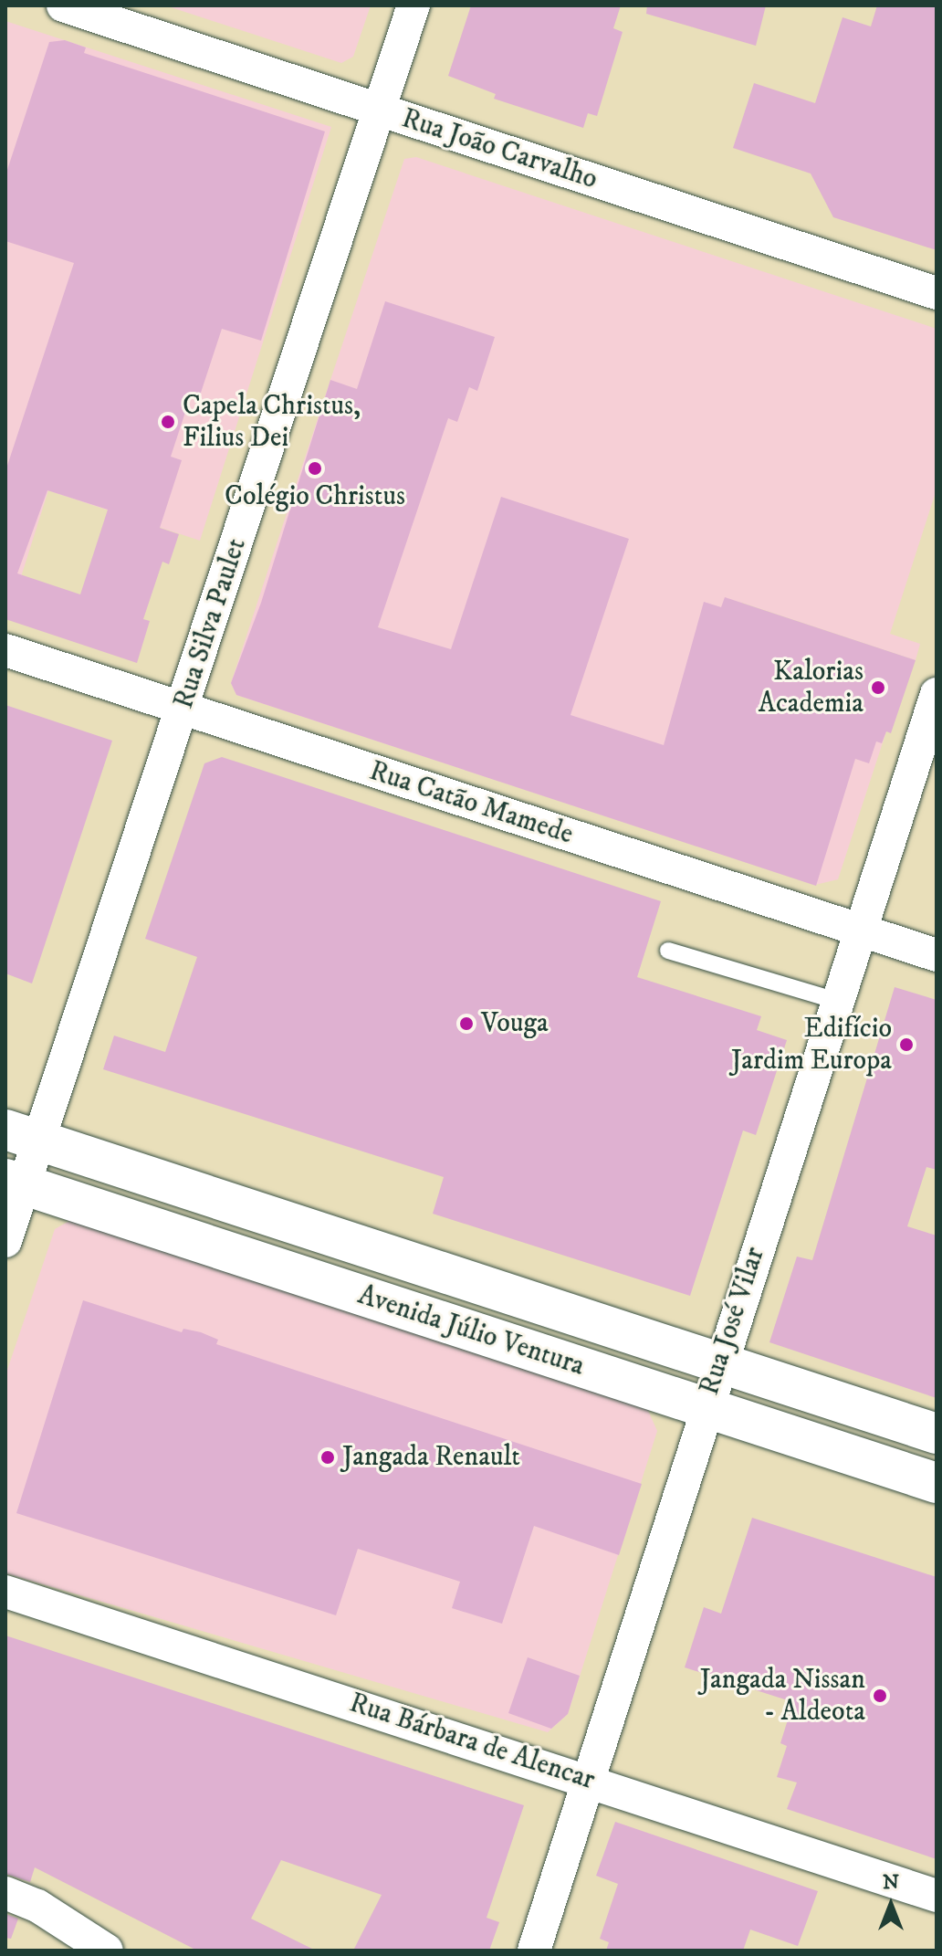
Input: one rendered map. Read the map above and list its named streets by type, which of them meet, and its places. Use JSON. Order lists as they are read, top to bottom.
{
  "streets": {
    "main road": ["Avenida Júlio Ventura"],
    "street": [
      "Rua João Carvalho",
      "Rua Silva Paulet",
      "Rua Catão Mamede",
      "Rua José Vilar",
      "Rua Bárbara de Alencar"
    ]
  },
  "crossings": [
    ["Rua João Carvalho", "Rua Silva Paulet"],
    ["Rua Silva Paulet", "Rua Catão Mamede"],
    ["Rua Silva Paulet", "Avenida Júlio Ventura"],
    ["Rua Catão Mamede", "Rua José Vilar"],
    ["Rua José Vilar", "Avenida Júlio Ventura"],
    ["Rua José Vilar", "Rua Bárbara de Alencar"]
  ],
  "places": [
    "Capela Christus, Filius Dei",
    "Colégio Christus",
    "Kalorias Academia",
    "Vouga",
    "Edifício Jardim Europa",
    "Jangada Renault",
    "Jangada Nissan - Aldeota"
  ],
  "north": "top"
}
